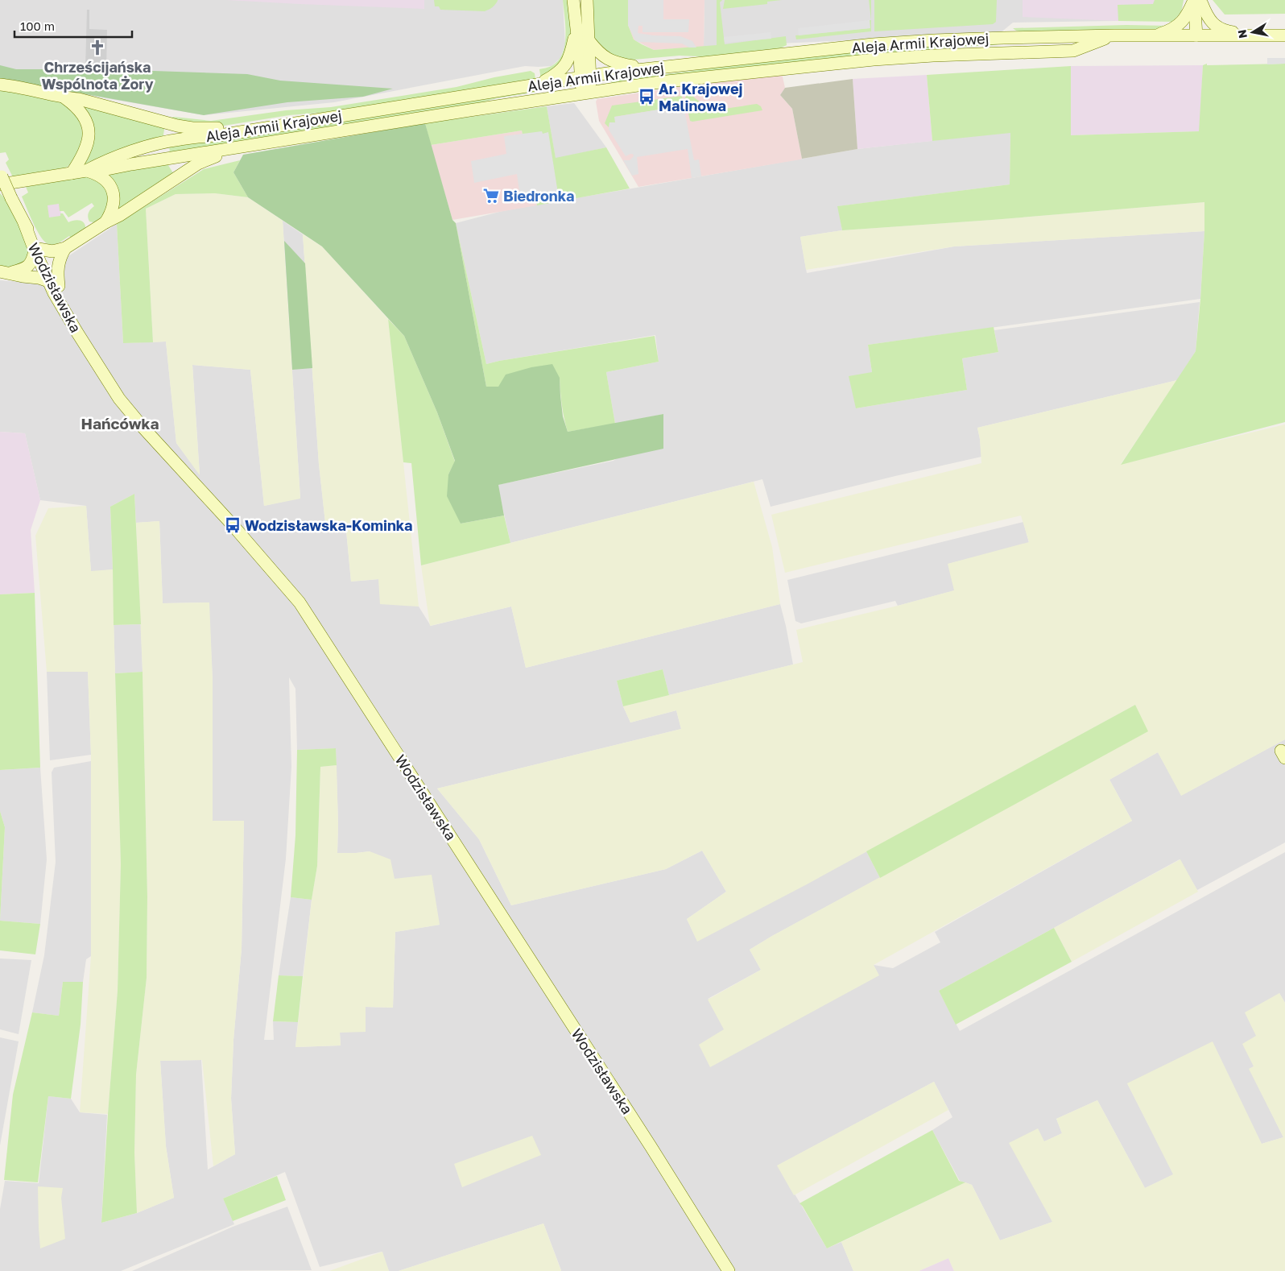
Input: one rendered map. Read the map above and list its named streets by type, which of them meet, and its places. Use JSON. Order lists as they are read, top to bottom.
{
  "streets": {
    "main road": ["Aleja Armii Krajowej", "Wodzisławska"]
  },
  "districts": ["Hańcówka"],
  "places": {
    "church": ["Chrześcijańska Wspólnota Żory"],
    "bus stop": ["Ar. Krajowej Malinowa", "Wodzisławska-Kominka"],
    "supermarket": ["Biedronka"]
  },
  "scale_bar": "100 m",
  "north": "left"
}
